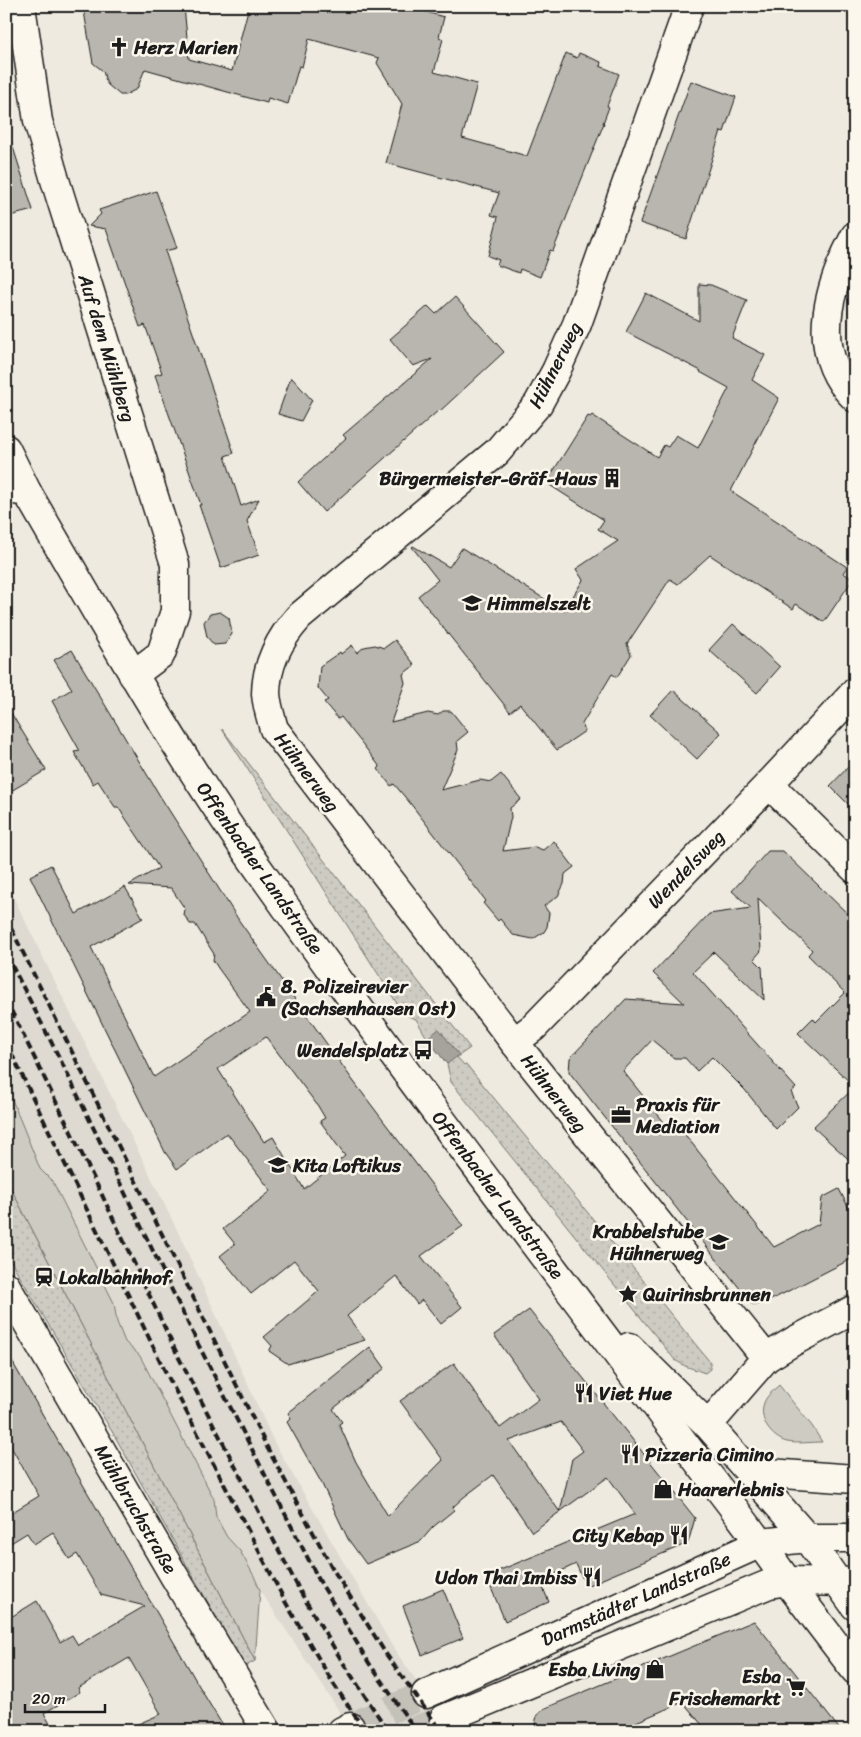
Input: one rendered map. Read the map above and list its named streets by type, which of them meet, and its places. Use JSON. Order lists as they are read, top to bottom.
{
  "streets": {
    "street": [
      "Auf dem Mühlberg",
      "Hühnerweg",
      "Offenbacher Landstraße",
      "Wendelsweg",
      "Mühlbruchstraße",
      "Darmstädter Landstraße"
    ]
  },
  "crossings": [
    ["Auf dem Mühlberg", "Offenbacher Landstraße"],
    ["Hühnerweg", "Wendelsweg"],
    ["Offenbacher Landstraße", "Darmstädter Landstraße"]
  ],
  "places": {
    "church": ["Herz Marien"],
    "building": ["Bürgermeister-Gräf-Haus"],
    "school or university": ["Himmelszelt", "Kita Loftikus", "Krabbelstube Hühnerweg"],
    "public building": ["8. Polizeirevier (Sachsenhausen Ost)"],
    "bus stop": ["Wendelsplatz"],
    "office": ["Praxis für Mediation"],
    "station": ["Lokalbahnhof"],
    "place": ["Quirinsbrunnen"],
    "restaurant": [
      "Viet Hue",
      "Pizzeria Cimino",
      "City Kebap",
      "Udon Thai Imbiss"
    ],
    "shop": ["Haarerlebnis", "Esba Living"],
    "supermarket": ["Esba Frischemarkt"]
  },
  "scale_bar": "20 m"
}
